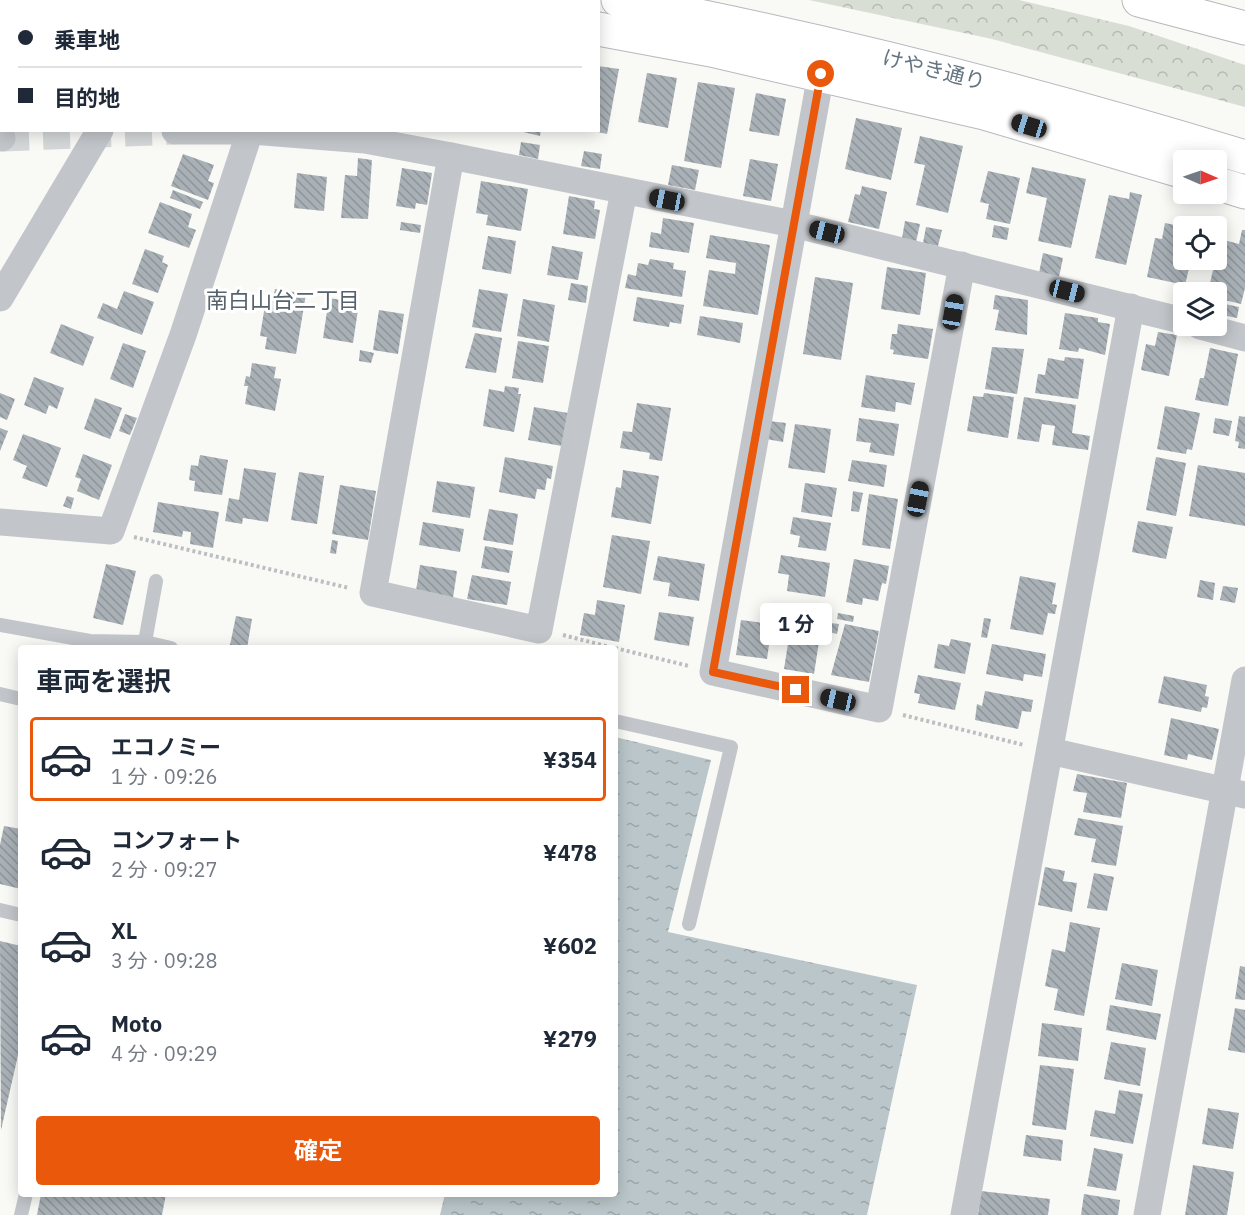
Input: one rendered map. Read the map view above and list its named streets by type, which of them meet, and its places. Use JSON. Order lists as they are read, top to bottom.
{
  "streets": {
    "main road": ["けやき通り"]
  },
  "districts": ["南白山台二丁目"],
  "north": "right",
  "page": {
    "banner": ["乗車地", "目的地"],
    "bubble": "1 分",
    "heading": "車両を選択",
    "list": [
      {
        "name": "エコノミー",
        "note": "1 分 · 09:26",
        "value": "¥354"
      },
      {
        "name": "コンフォート",
        "note": "2 分 · 09:27",
        "value": "¥478"
      },
      {
        "name": "XL",
        "note": "3 分 · 09:28",
        "value": "¥602"
      },
      {
        "name": "Moto",
        "note": "4 分 · 09:29",
        "value": "¥279"
      }
    ],
    "buttons": "確定"
  }
}
